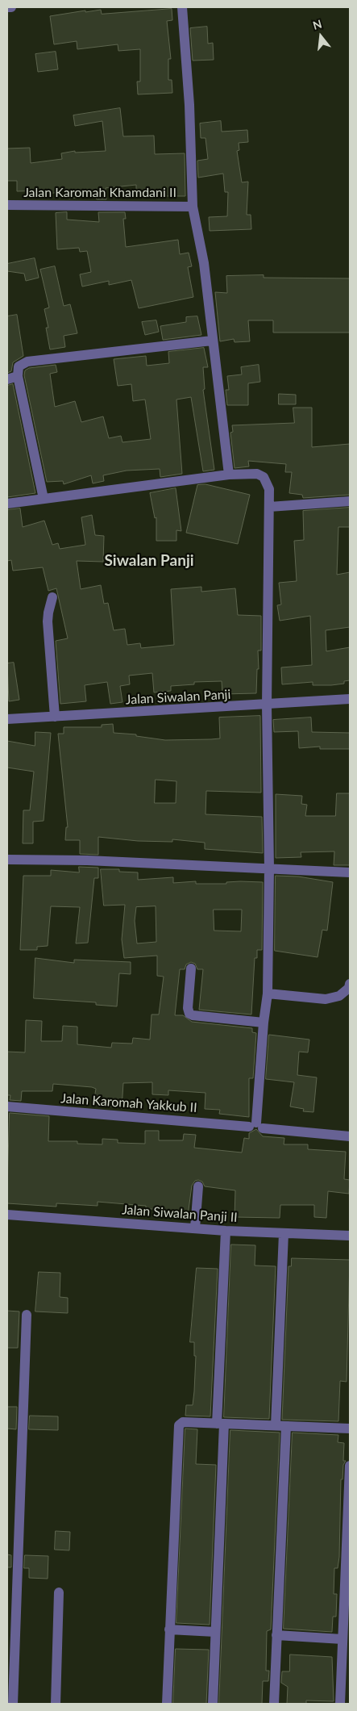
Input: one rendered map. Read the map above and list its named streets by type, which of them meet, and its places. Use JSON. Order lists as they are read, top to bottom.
{
  "streets": {
    "street": [
      "Jalan Karomah Khamdani II",
      "Jalan Siwalan Panji",
      "Jalan Karomah Yakkub II",
      "Jalan Siwalan Panji II"
    ]
  },
  "districts": ["Siwalan Panji"],
  "north": "top"
}
